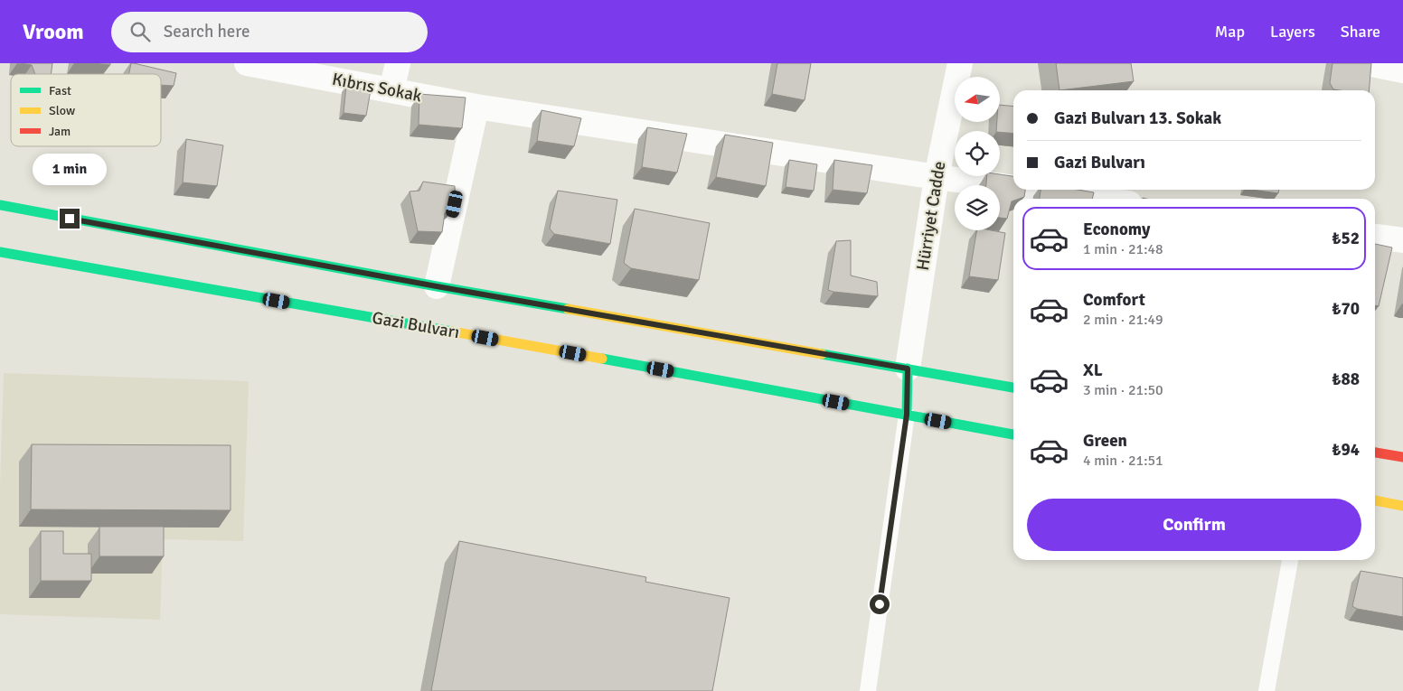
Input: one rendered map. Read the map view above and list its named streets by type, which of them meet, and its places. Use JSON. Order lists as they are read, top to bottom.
{
  "streets": {
    "main road": ["Gazi Bulvarı"],
    "street": ["Kıbrıs Sokak", "Hürriyet Cadde"]
  },
  "crossings": [
    ["Kıbrıs Sokak", "Hürriyet Cadde"]
  ],
  "legend": ["Fast", "Slow", "Jam"],
  "north": "left",
  "page": {
    "header": "Vroom",
    "search": "Search here",
    "nav": ["Map", "Layers", "Share"],
    "banner": ["Gazi Bulvarı 13. Sokak", "Gazi Bulvarı"],
    "bubble": "1 min",
    "list": [
      {
        "name": "Economy",
        "note": "1 min · 21:48",
        "value": "₺52"
      },
      {
        "name": "Comfort",
        "note": "2 min · 21:49",
        "value": "₺70"
      },
      {
        "name": "XL",
        "note": "3 min · 21:50",
        "value": "₺88"
      },
      {
        "name": "Green",
        "note": "4 min · 21:51",
        "value": "₺94"
      }
    ],
    "buttons": "Confirm"
  }
}
